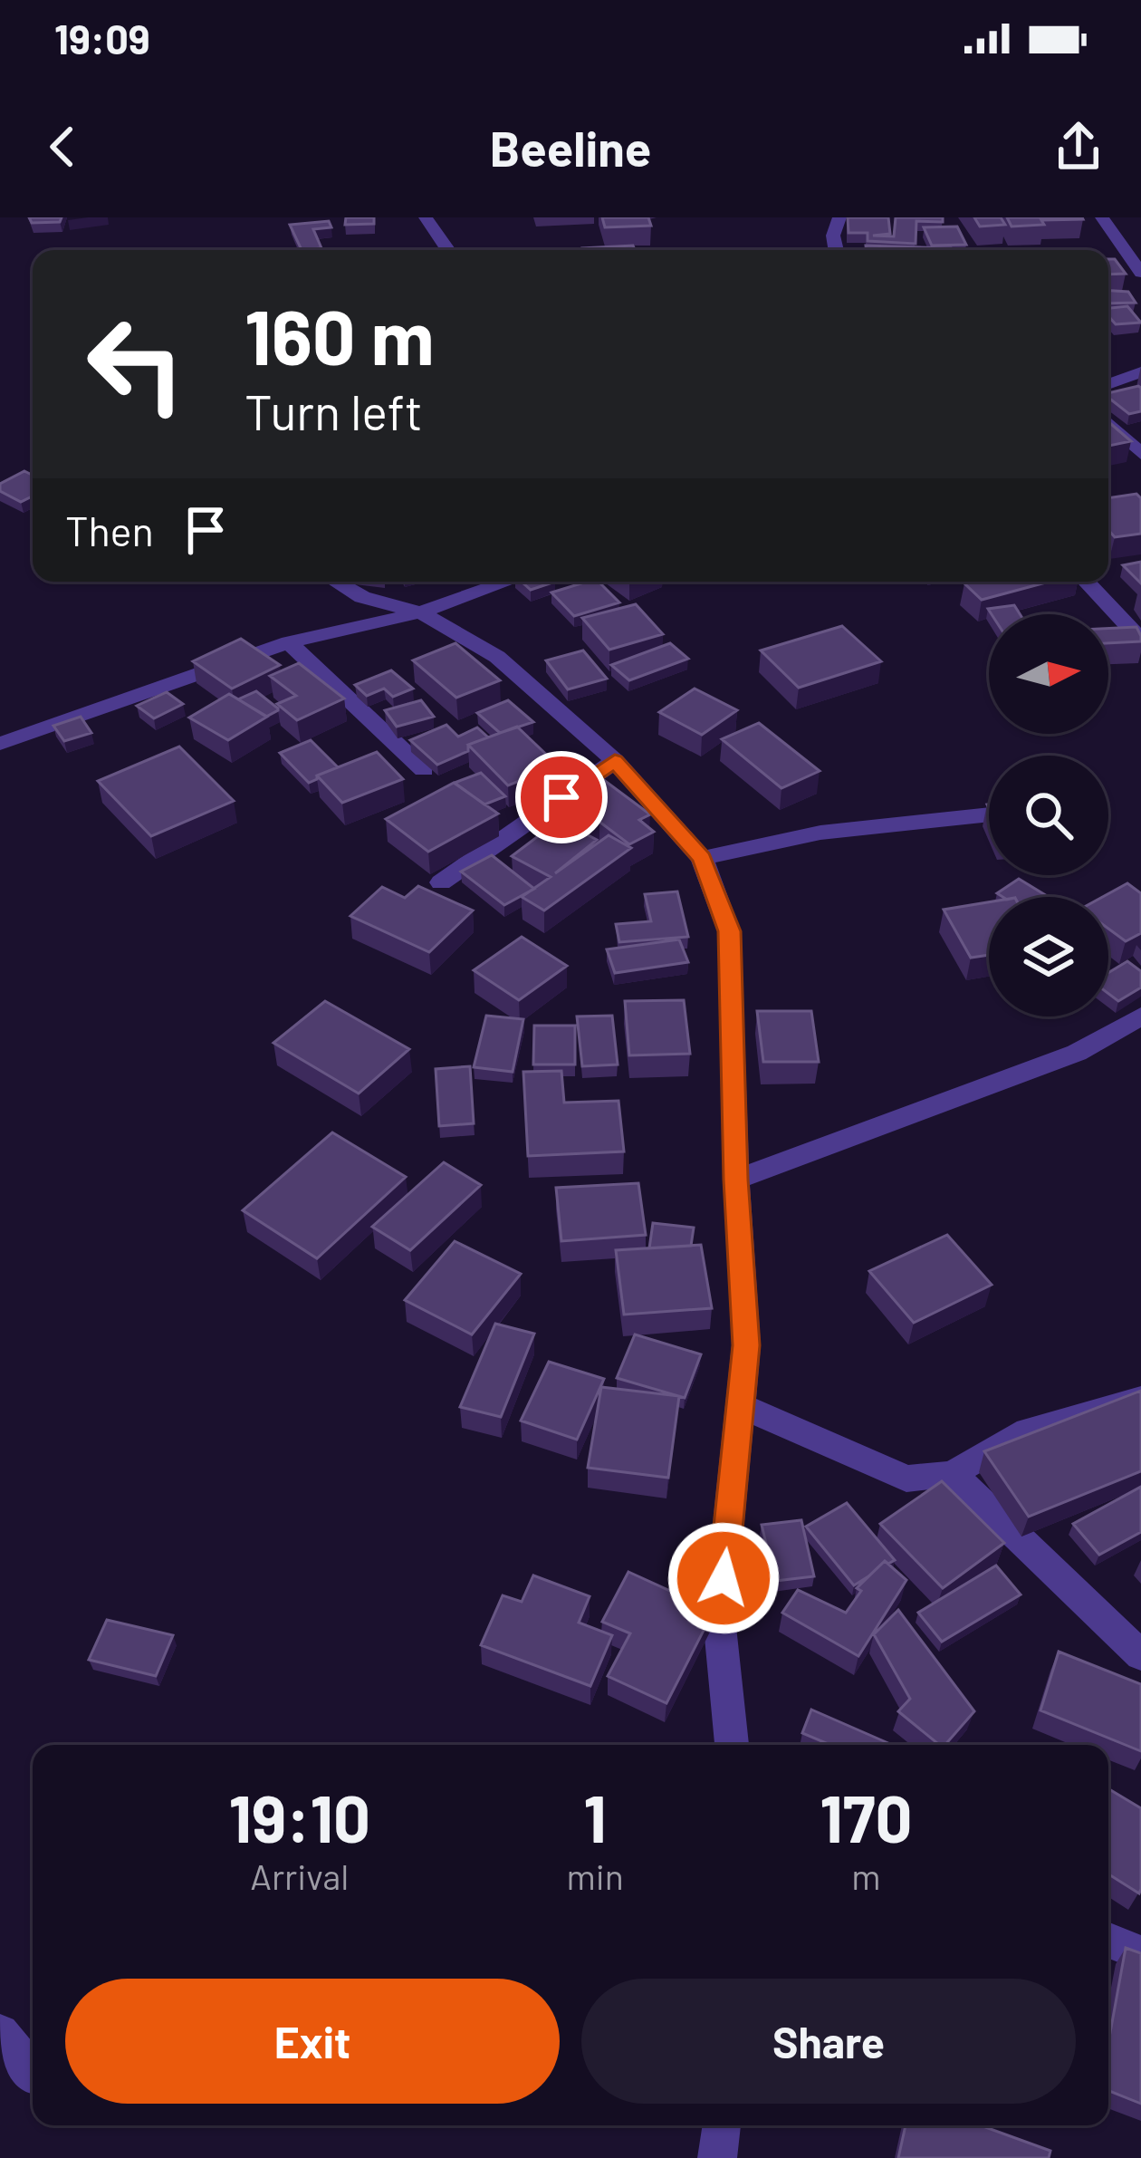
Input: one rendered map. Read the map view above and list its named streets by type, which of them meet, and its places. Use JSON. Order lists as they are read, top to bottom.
{
  "north": "right",
  "page": {
    "status": "19:09",
    "header": "Beeline",
    "turn": ["160 m", "Turn left"],
    "then": "Then",
    "eta": [
      "19:10",
      "Arrival",
      "1",
      "min",
      "170",
      "m"
    ],
    "buttons": ["Exit", "Share"]
  }
}
